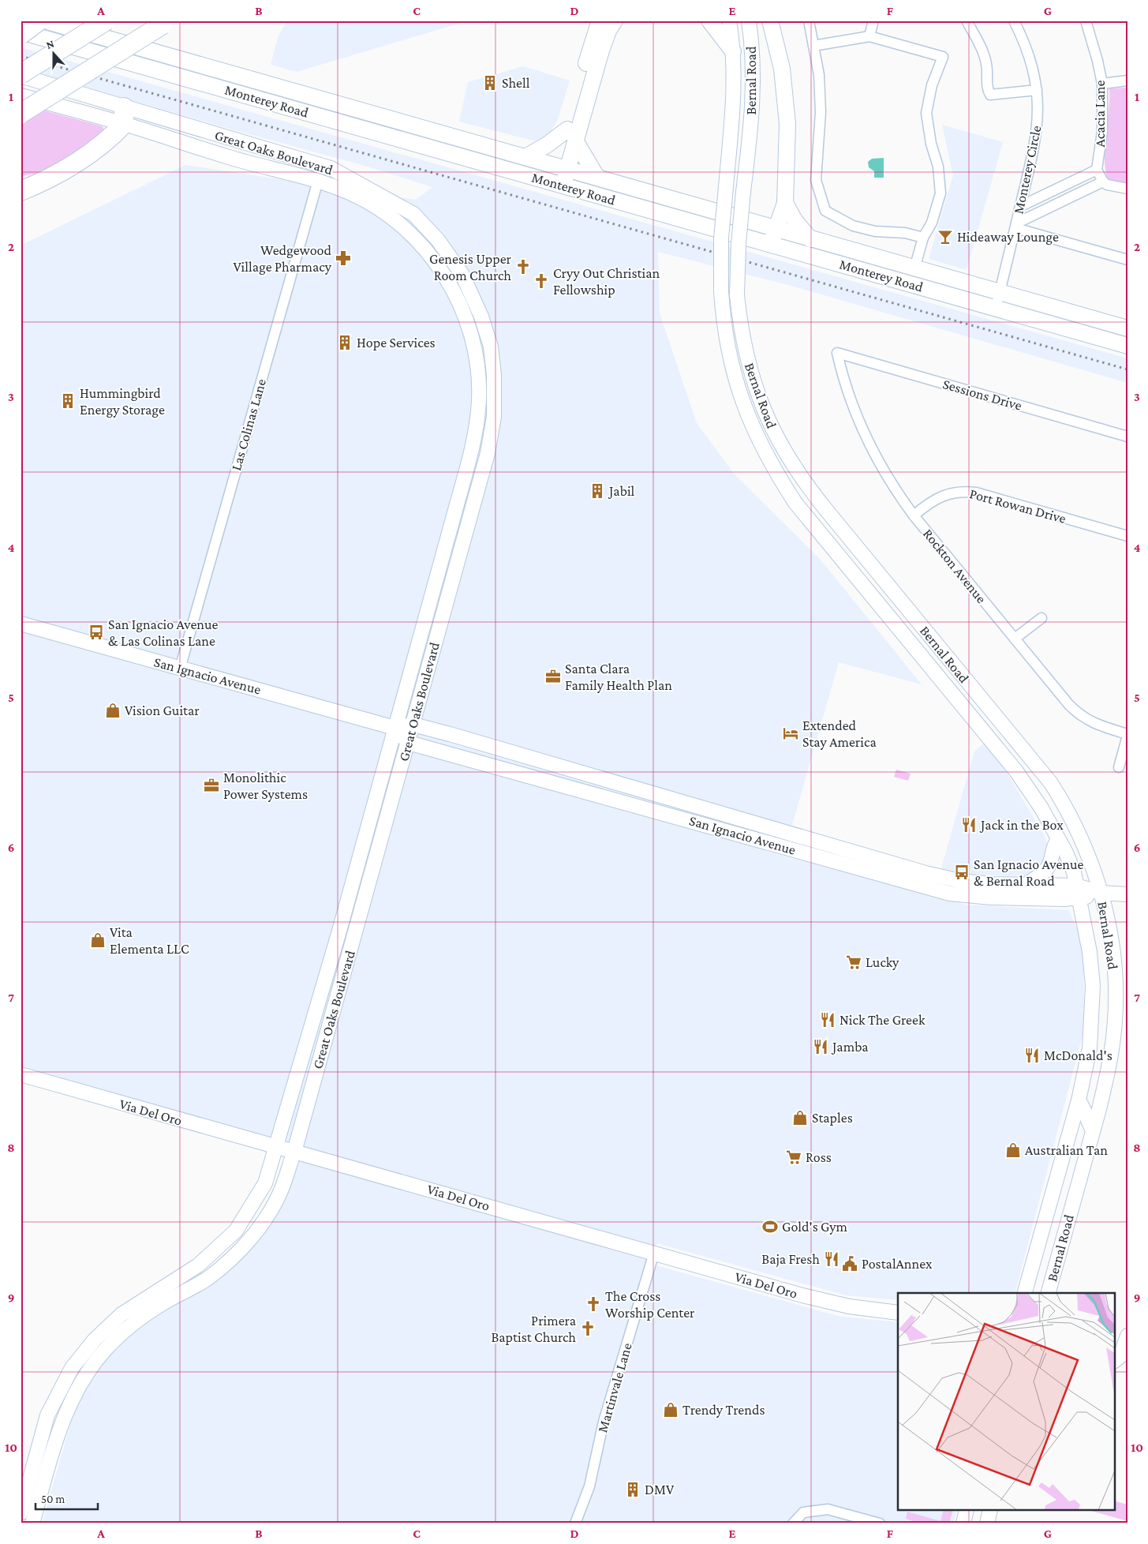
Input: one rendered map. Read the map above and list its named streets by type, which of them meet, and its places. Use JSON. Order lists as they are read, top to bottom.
{
  "streets": {
    "main road": [
      "Bernal Road",
      "Monterey Road",
      "Great Oaks Boulevard",
      "San Ignacio Avenue",
      "Via Del Oro"
    ],
    "street": [
      "Acacia Lane",
      "Monterey Circle",
      "Sessions Drive",
      "Las Colinas Lane",
      "Port Rowan Drive",
      "Rockton Avenue",
      "Martinvale Lane"
    ]
  },
  "crossings": [
    ["Bernal Road", "San Ignacio Avenue"],
    ["Monterey Road", "Monterey Circle"],
    ["Great Oaks Boulevard", "Las Colinas Lane"],
    ["Great Oaks Boulevard", "San Ignacio Avenue"],
    ["Great Oaks Boulevard", "Via Del Oro"],
    ["Sessions Drive", "Rockton Avenue"],
    ["Las Colinas Lane", "San Ignacio Avenue"],
    ["Port Rowan Drive", "Rockton Avenue"],
    ["Via Del Oro", "Martinvale Lane"]
  ],
  "places": {
    "building": [
      "Shell",
      "Hope Services",
      "Hummingbird Energy Storage",
      "Jabil",
      "DMV"
    ],
    "bar": ["Hideaway Lounge"],
    "pharmacy": ["Wedgewood Village Pharmacy"],
    "church": [
      "Genesis Upper Room Church",
      "Cryy Out Christian Fellowship",
      "The Cross Worship Center",
      "Primera Baptist Church"
    ],
    "bus stop": ["San Ignacio Avenue & Las Colinas Lane", "San Ignacio Avenue & Bernal Road"],
    "office": ["Santa Clara Family Health Plan", "Monolithic Power Systems"],
    "shop": [
      "Vision Guitar",
      "Vita Elementa LLC",
      "Staples",
      "Australian Tan",
      "Trendy Trends"
    ],
    "hotel": ["Extended Stay America"],
    "restaurant": [
      "Jack in the Box",
      "Nick The Greek",
      "Jamba",
      "McDonald's",
      "Baja Fresh"
    ],
    "supermarket": ["Lucky", "Ross"],
    "sports": ["Gold's Gym"],
    "public building": ["PostalAnnex"]
  },
  "scale_bar": "50 m",
  "north": "top",
  "grid": {
    "columns": [
      "A",
      "B",
      "C",
      "D",
      "E",
      "F",
      "G"
    ],
    "rows": [
      "1",
      "2",
      "3",
      "4",
      "5",
      "6",
      "7",
      "8",
      "9",
      "10"
    ]
  }
}
